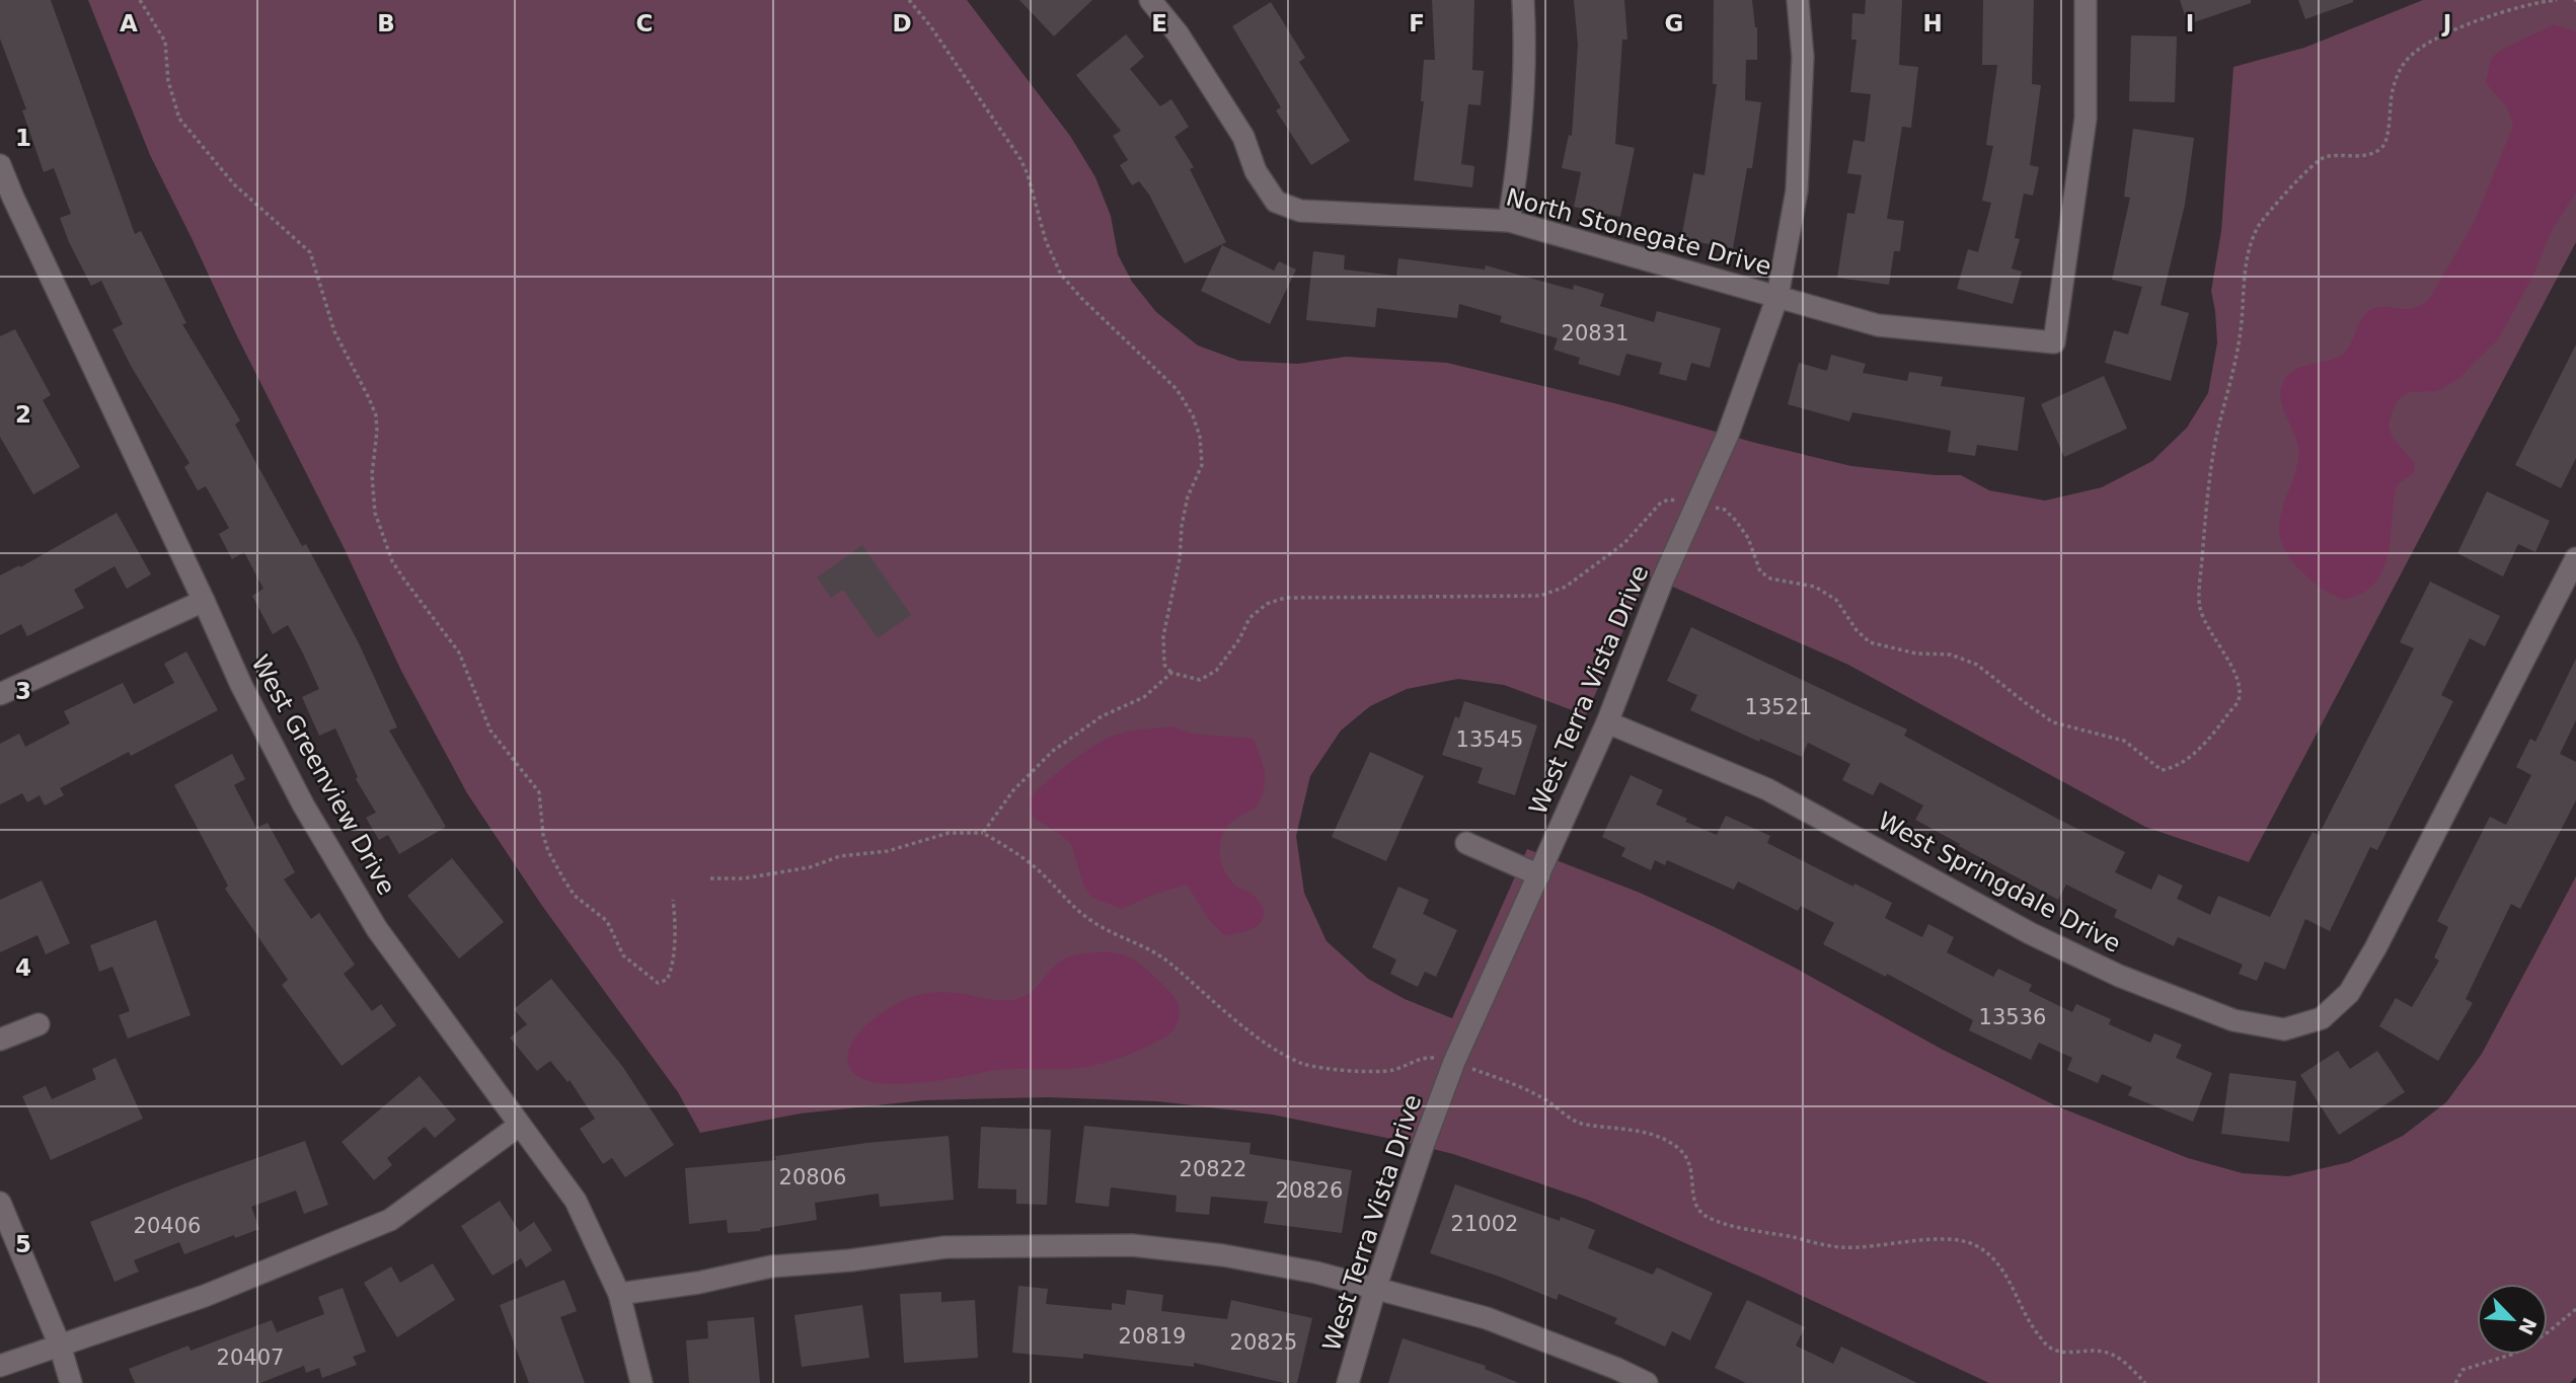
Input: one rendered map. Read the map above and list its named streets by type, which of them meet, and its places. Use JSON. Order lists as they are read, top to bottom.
{
  "streets": {
    "street": [
      "North Stonegate Drive",
      "West Terra Vista Drive",
      "West Greenview Drive",
      "West Springdale Drive"
    ]
  },
  "crossings": [
    ["North Stonegate Drive", "West Terra Vista Drive"],
    ["West Terra Vista Drive", "West Springdale Drive"]
  ],
  "house_numbers": [
    "20831",
    "13521",
    "13545",
    "13536",
    "20822",
    "20806",
    "20826",
    "21002",
    "20406",
    "20819",
    "20825",
    "20407"
  ],
  "north": "bottom right",
  "grid": {
    "columns": [
      "A",
      "B",
      "C",
      "D",
      "E",
      "F",
      "G",
      "H",
      "I",
      "J"
    ],
    "rows": [
      "1",
      "2",
      "3",
      "4",
      "5"
    ]
  }
}
